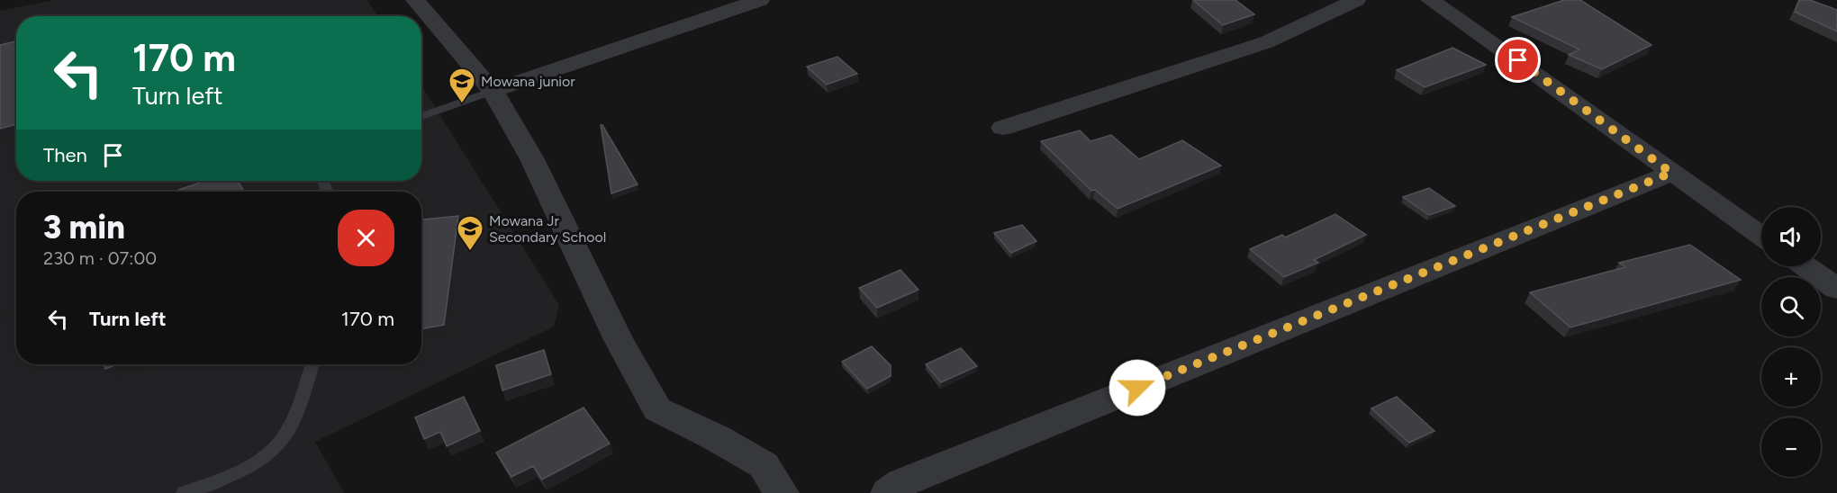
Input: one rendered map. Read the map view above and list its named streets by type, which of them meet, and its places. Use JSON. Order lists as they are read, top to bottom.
{
  "places": {
    "school or university": ["Mowana junior", "Mowana Jr Secondary School"]
  },
  "page": {
    "turn": ["170 m", "Turn left"],
    "then": "Then",
    "heading": ["3 min", "230 m · 07:00"],
    "map_buttons": ["+", "−"],
    "list": [
      {
        "name": "Turn left",
        "value": "170 m"
      }
    ]
  }
}
